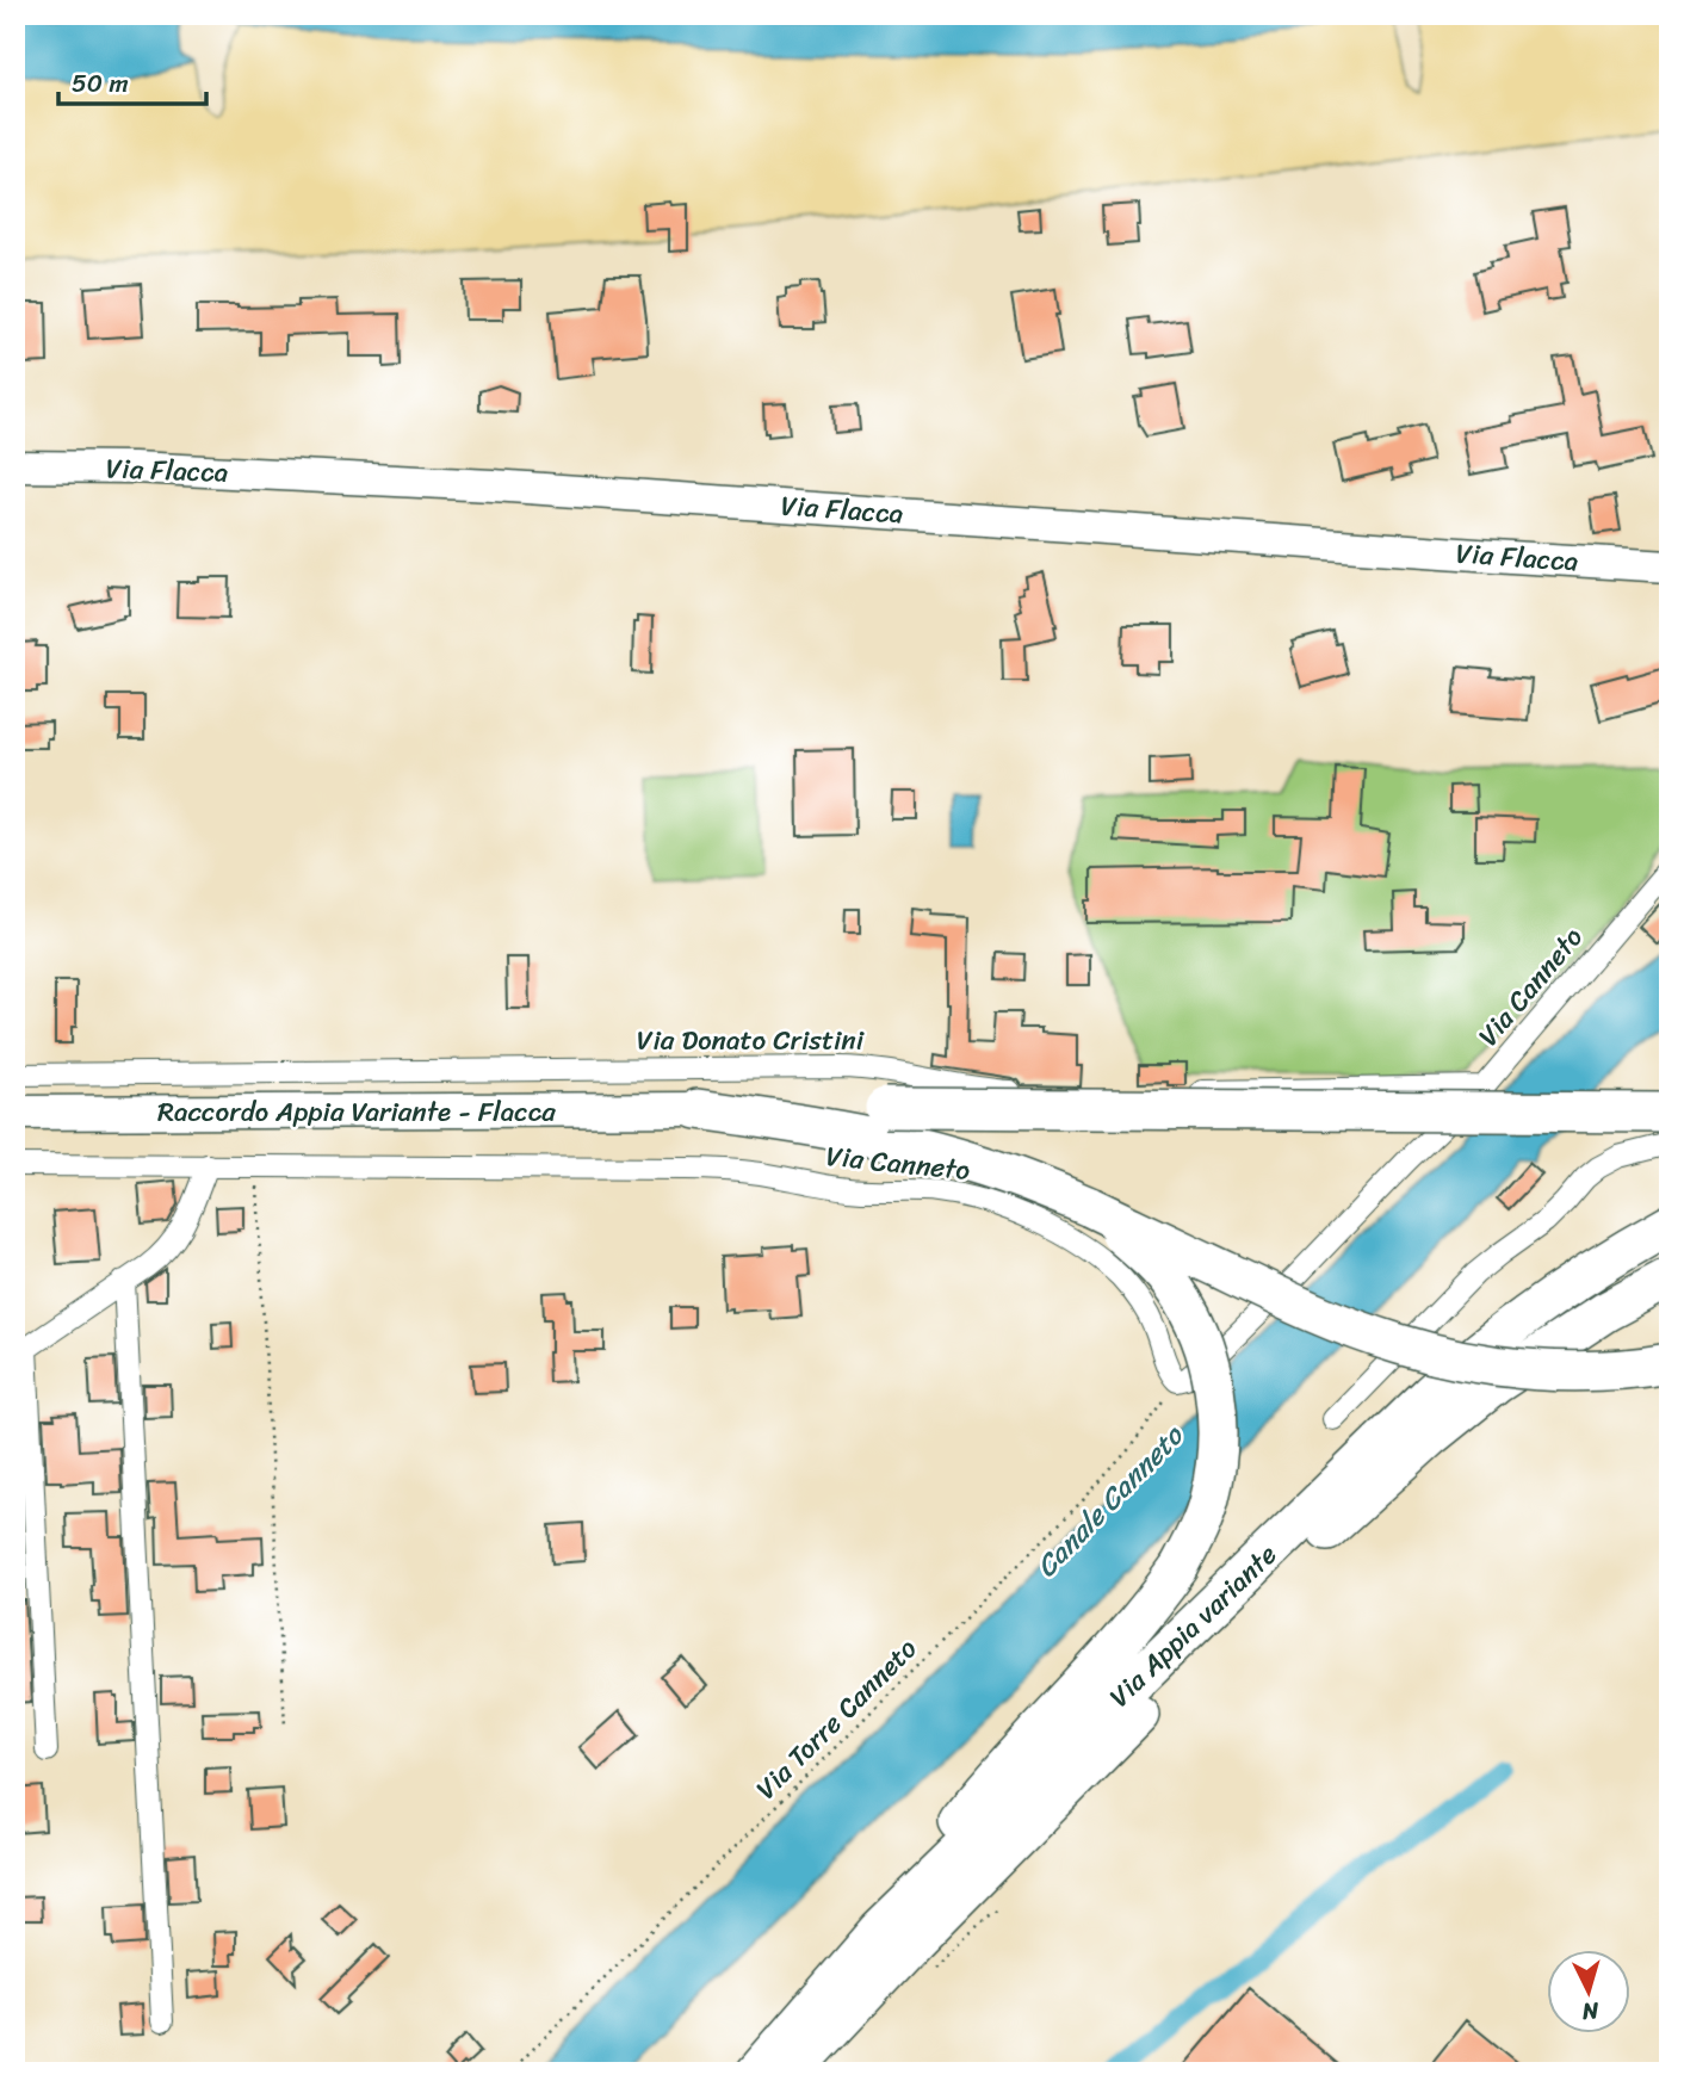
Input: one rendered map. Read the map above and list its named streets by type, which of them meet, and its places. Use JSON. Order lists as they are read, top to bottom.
{
  "streets": {
    "highway": ["Via Appia variante"],
    "main road": ["Via Flacca", "Raccordo Appia Variante - Flacca"],
    "street": ["Via Canneto", "Via Donato Cristini"],
    "path": ["Via Torre Canneto"]
  },
  "crossings": [
    ["Via Canneto", "Via Donato Cristini"],
    ["Via Canneto", "Via Torre Canneto"]
  ],
  "water": ["Canale Canneto"],
  "scale_bar": "50 m",
  "north": "bottom"
}
